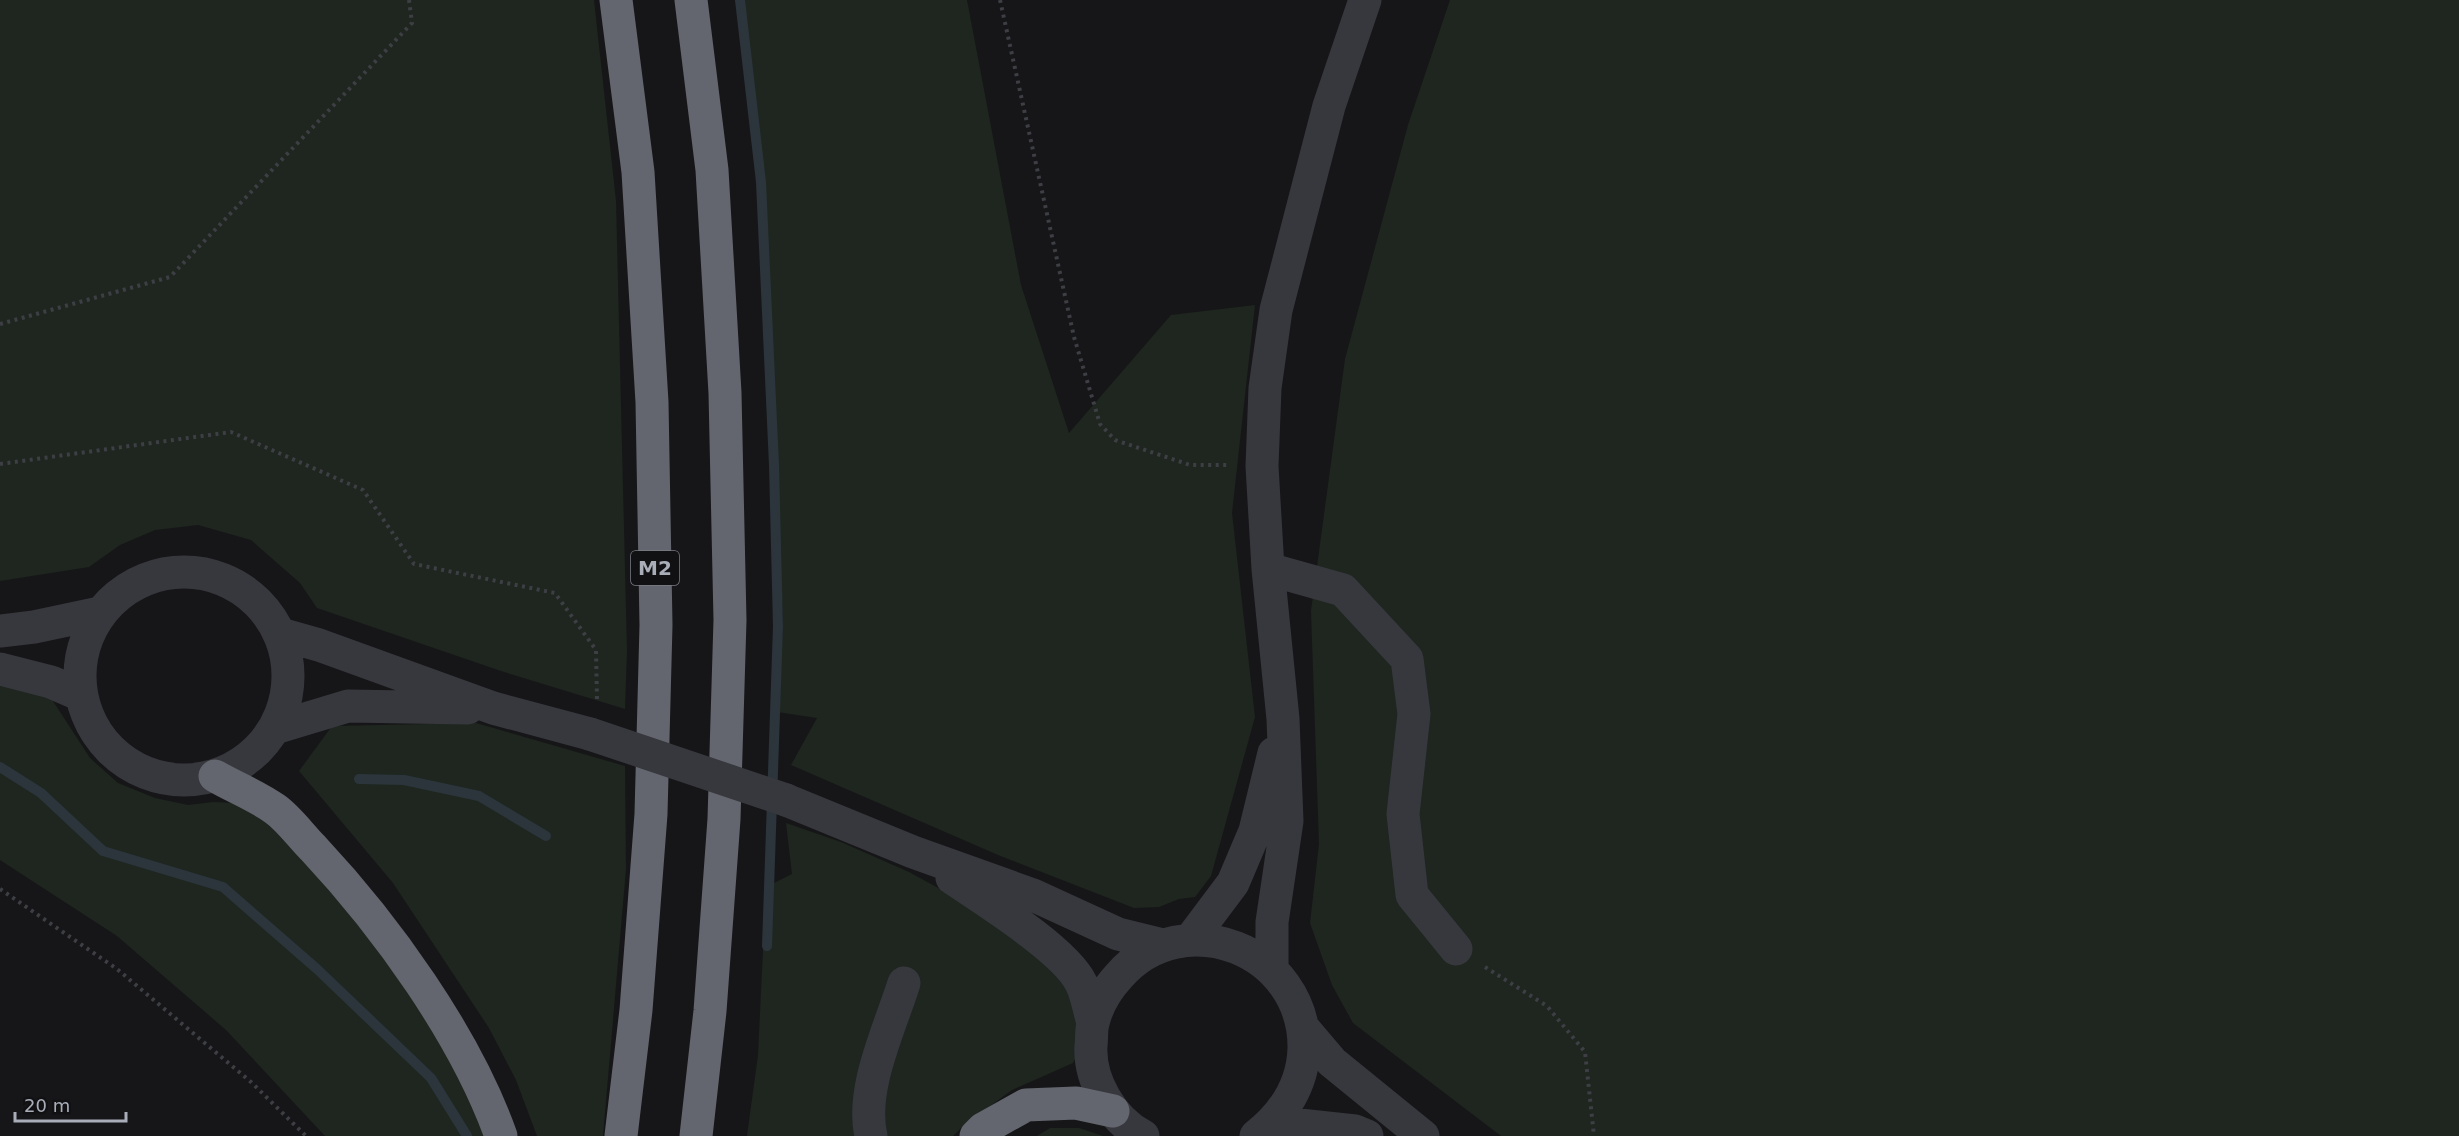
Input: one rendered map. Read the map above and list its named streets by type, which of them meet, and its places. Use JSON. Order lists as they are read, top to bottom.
{
  "streets": {
    "highway": ["M2"]
  },
  "scale_bar": "20 m"
}
